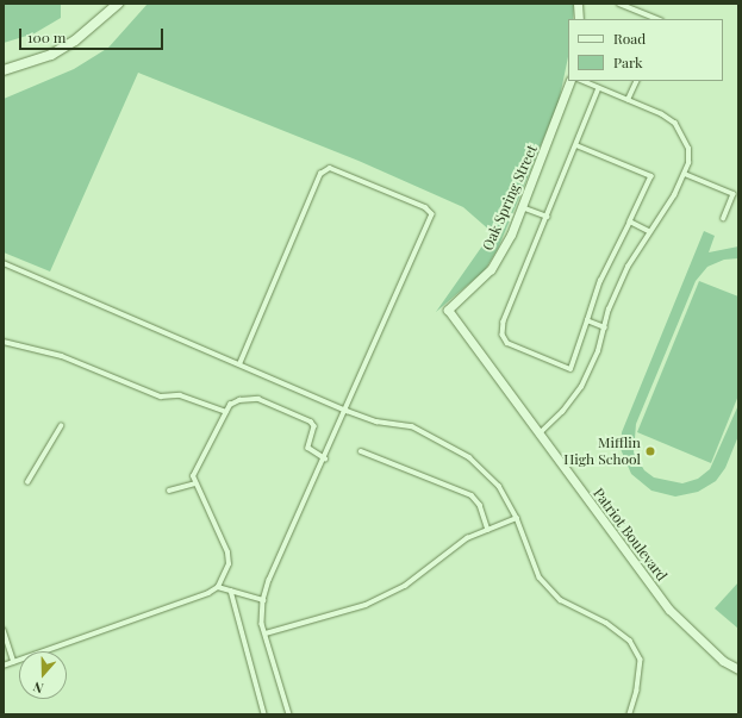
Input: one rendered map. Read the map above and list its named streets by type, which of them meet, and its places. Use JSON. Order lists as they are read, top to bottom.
{
  "streets": {
    "street": ["Oak Spring Street", "Patriot Boulevard"]
  },
  "crossings": [
    ["Oak Spring Street", "Patriot Boulevard"]
  ],
  "places": ["Mifflin High School"],
  "legend": ["Road", "Park"],
  "scale_bar": "100 m",
  "north": "bottom"
}
